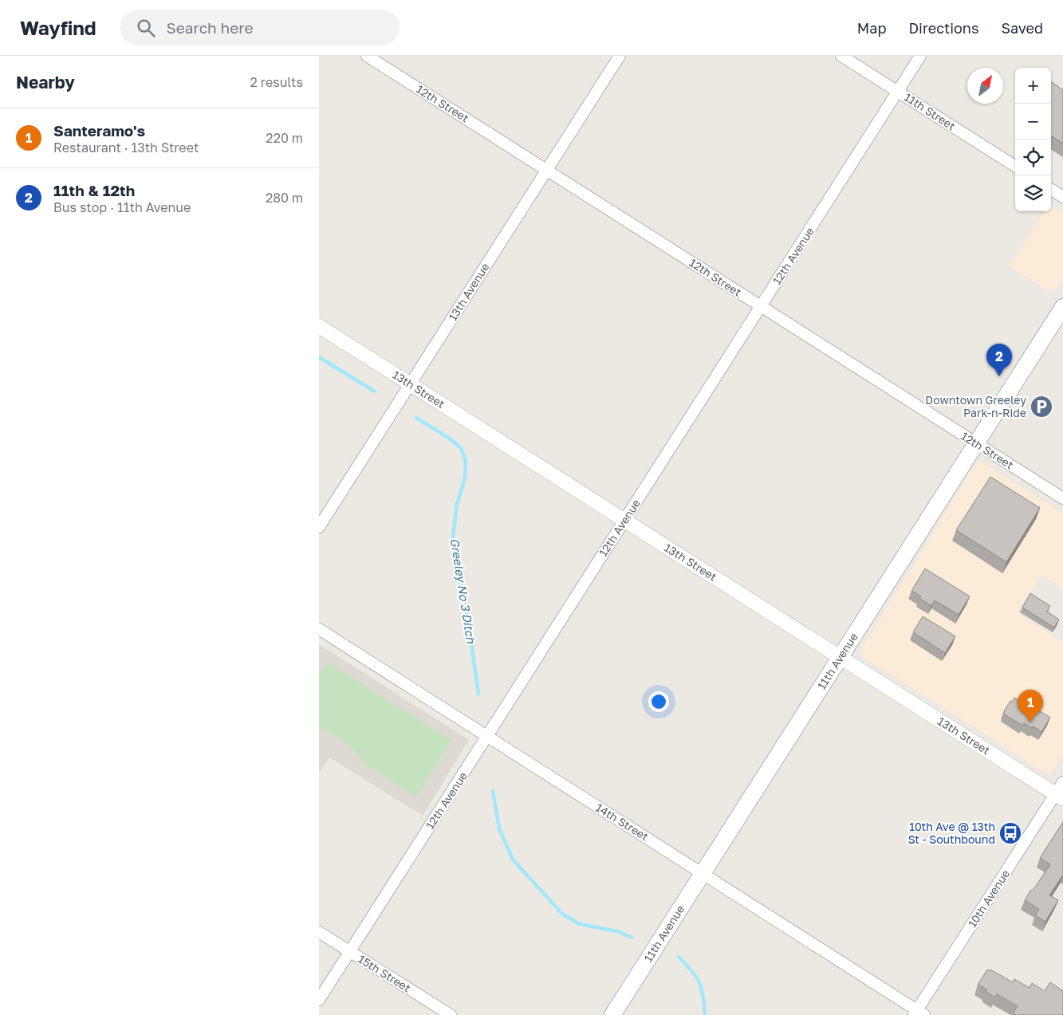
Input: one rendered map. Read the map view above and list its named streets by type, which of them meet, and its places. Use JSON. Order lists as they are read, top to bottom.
{
  "streets": {
    "main road": ["11th Avenue"],
    "street": [
      "12th Street",
      "11th Street",
      "12th Avenue",
      "13th Avenue",
      "13th Street",
      "14th Street",
      "10th Avenue",
      "15th Street"
    ]
  },
  "crossings": [
    ["12th Street", "12th Avenue"],
    ["12th Street", "13th Avenue"],
    ["12th Street", "11th Avenue"],
    ["11th Street", "12th Avenue"],
    ["12th Avenue", "13th Street"],
    ["12th Avenue", "14th Street"],
    ["12th Avenue", "15th Street"],
    ["13th Avenue", "13th Street"],
    ["13th Street", "11th Avenue"],
    ["13th Street", "10th Avenue"],
    ["11th Avenue", "14th Street"],
    ["14th Street", "10th Avenue"]
  ],
  "water": ["Greeley No 3 Ditch"],
  "places": {
    "parking": ["Downtown Greeley Park-n-Ride"],
    "bus stop": ["10th Ave @ 13th St - Southbound"]
  },
  "north": "top right",
  "page": {
    "header": "Wayfind",
    "search": "Search here",
    "nav": ["Map", "Directions", "Saved"],
    "heading": ["Nearby", "2 results"],
    "map_buttons": ["+", "−"],
    "list": [
      {
        "mark": "1",
        "name": "Santeramo's",
        "note": "Restaurant · 13th Street",
        "value": "220 m"
      },
      {
        "mark": "2",
        "name": "11th & 12th",
        "note": "Bus stop · 11th Avenue",
        "value": "280 m"
      }
    ],
    "pins": ["2", "1"]
  }
}
